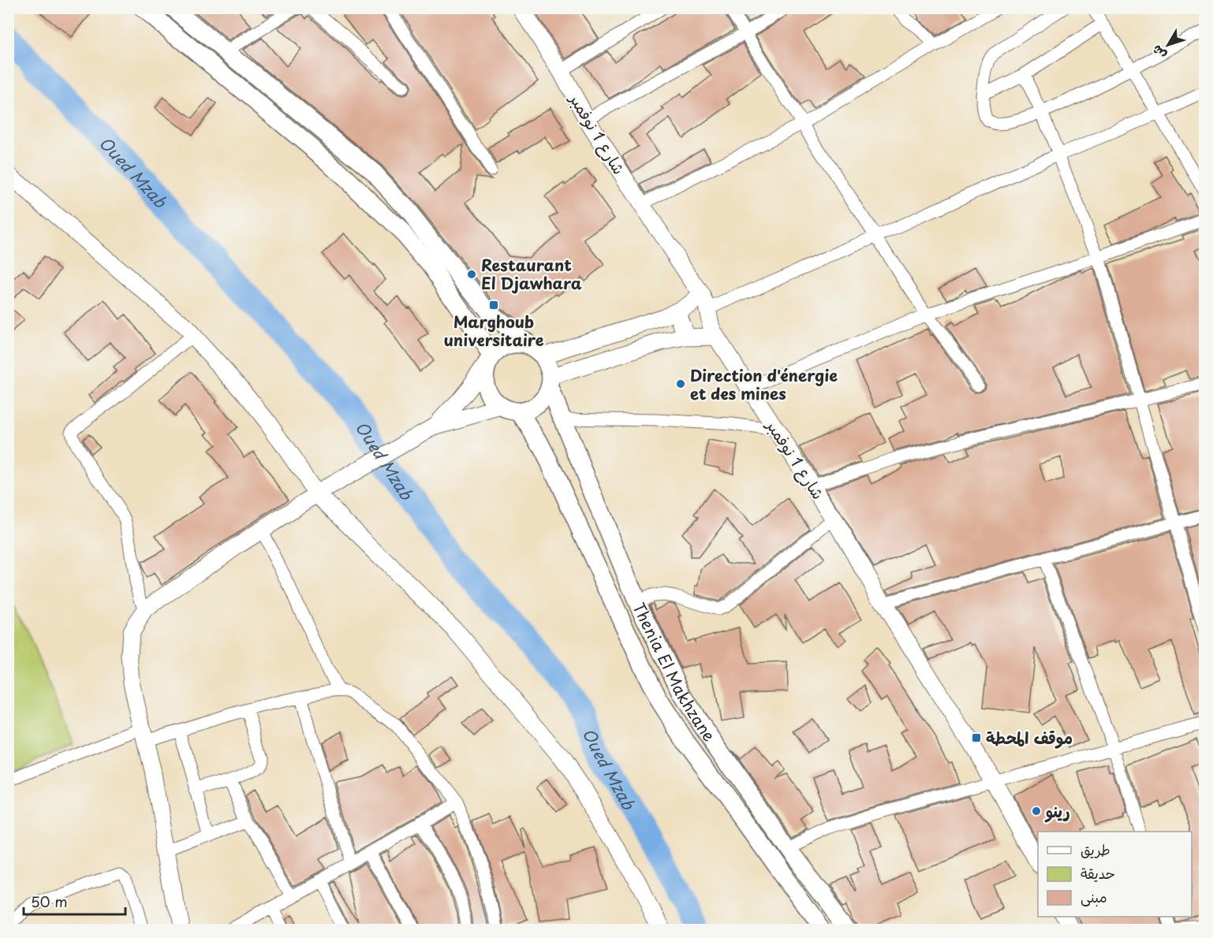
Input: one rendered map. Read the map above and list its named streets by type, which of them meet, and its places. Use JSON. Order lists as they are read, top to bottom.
{
  "streets": {
    "main road": ["شارع 1 نوفمبر", "Thenia El Makhzane"]
  },
  "water": ["Oued Mzab"],
  "places": {
    "other": ["Restaurant El Djawhara", "Direction d'énergie et des mines", "رينو"],
    "transit": ["Marghoub universitaire", "موقف المحطة"]
  },
  "legend": ["طريق", "حديقة", "مبنى"],
  "scale_bar": "50 m",
  "north": "bottom left"
}
